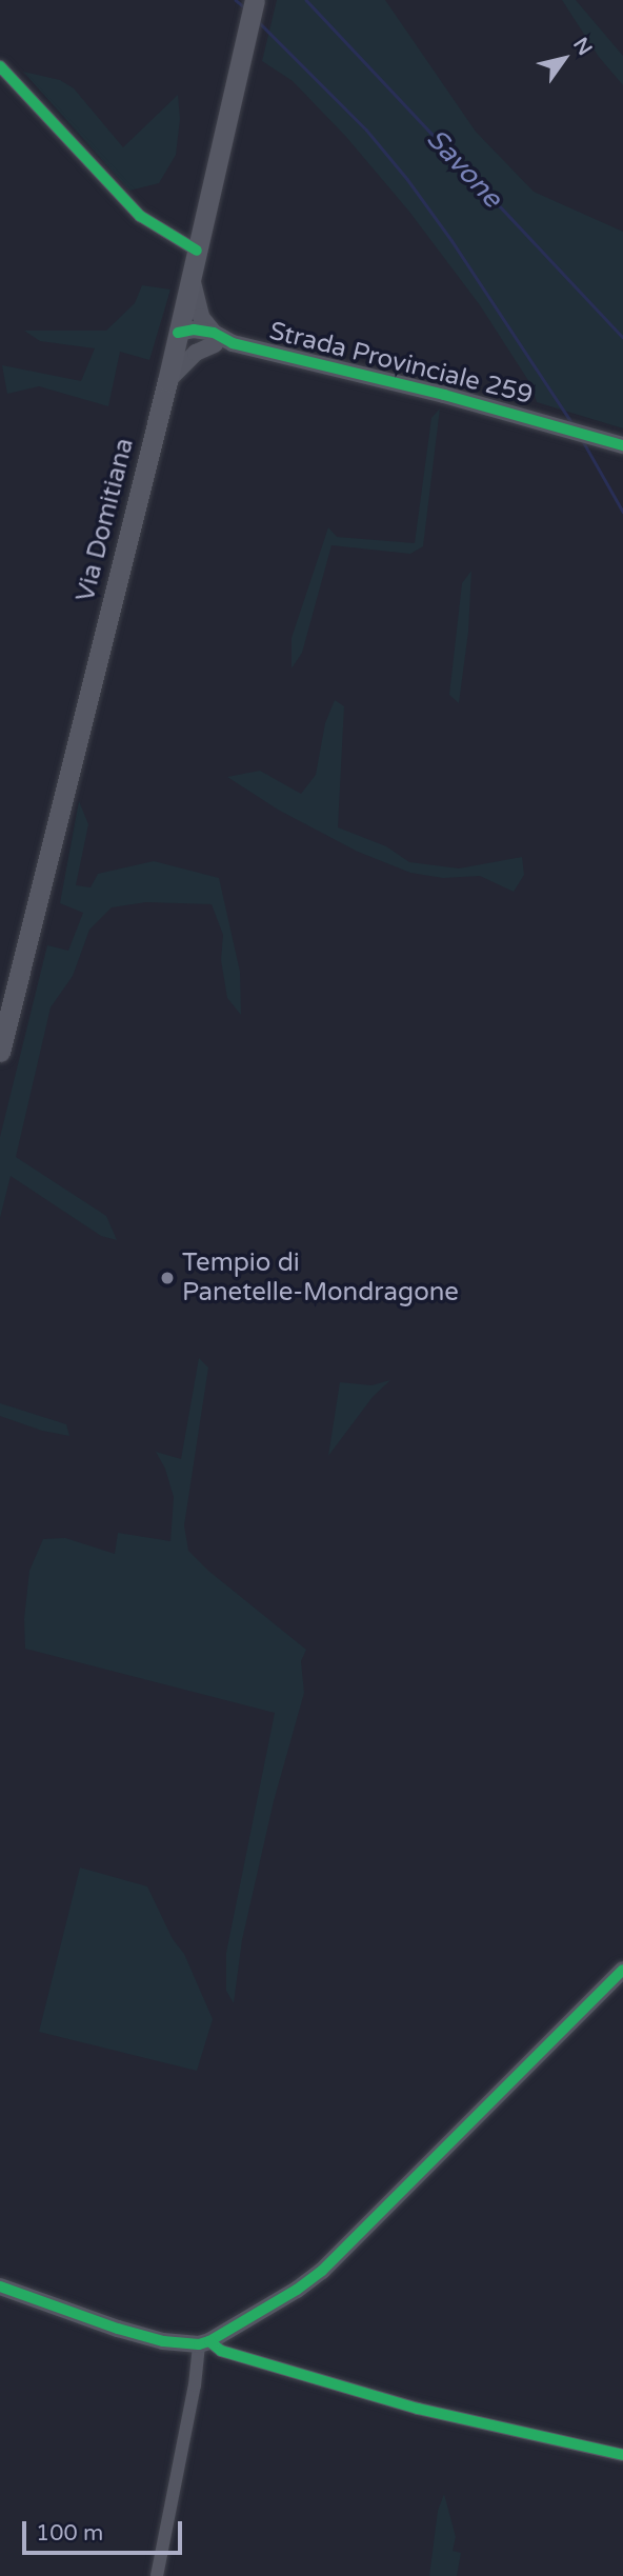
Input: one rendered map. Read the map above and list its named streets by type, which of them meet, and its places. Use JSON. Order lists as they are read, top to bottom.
{
  "streets": {
    "main road": ["Via Domitiana"],
    "street": ["Strada Provinciale 259"]
  },
  "crossings": [
    ["Strada Provinciale 259", "Via Domitiana"]
  ],
  "water": ["Savone"],
  "places": ["Tempio di Panetelle-Mondragone"],
  "scale_bar": "100 m",
  "north": "top right"
}
